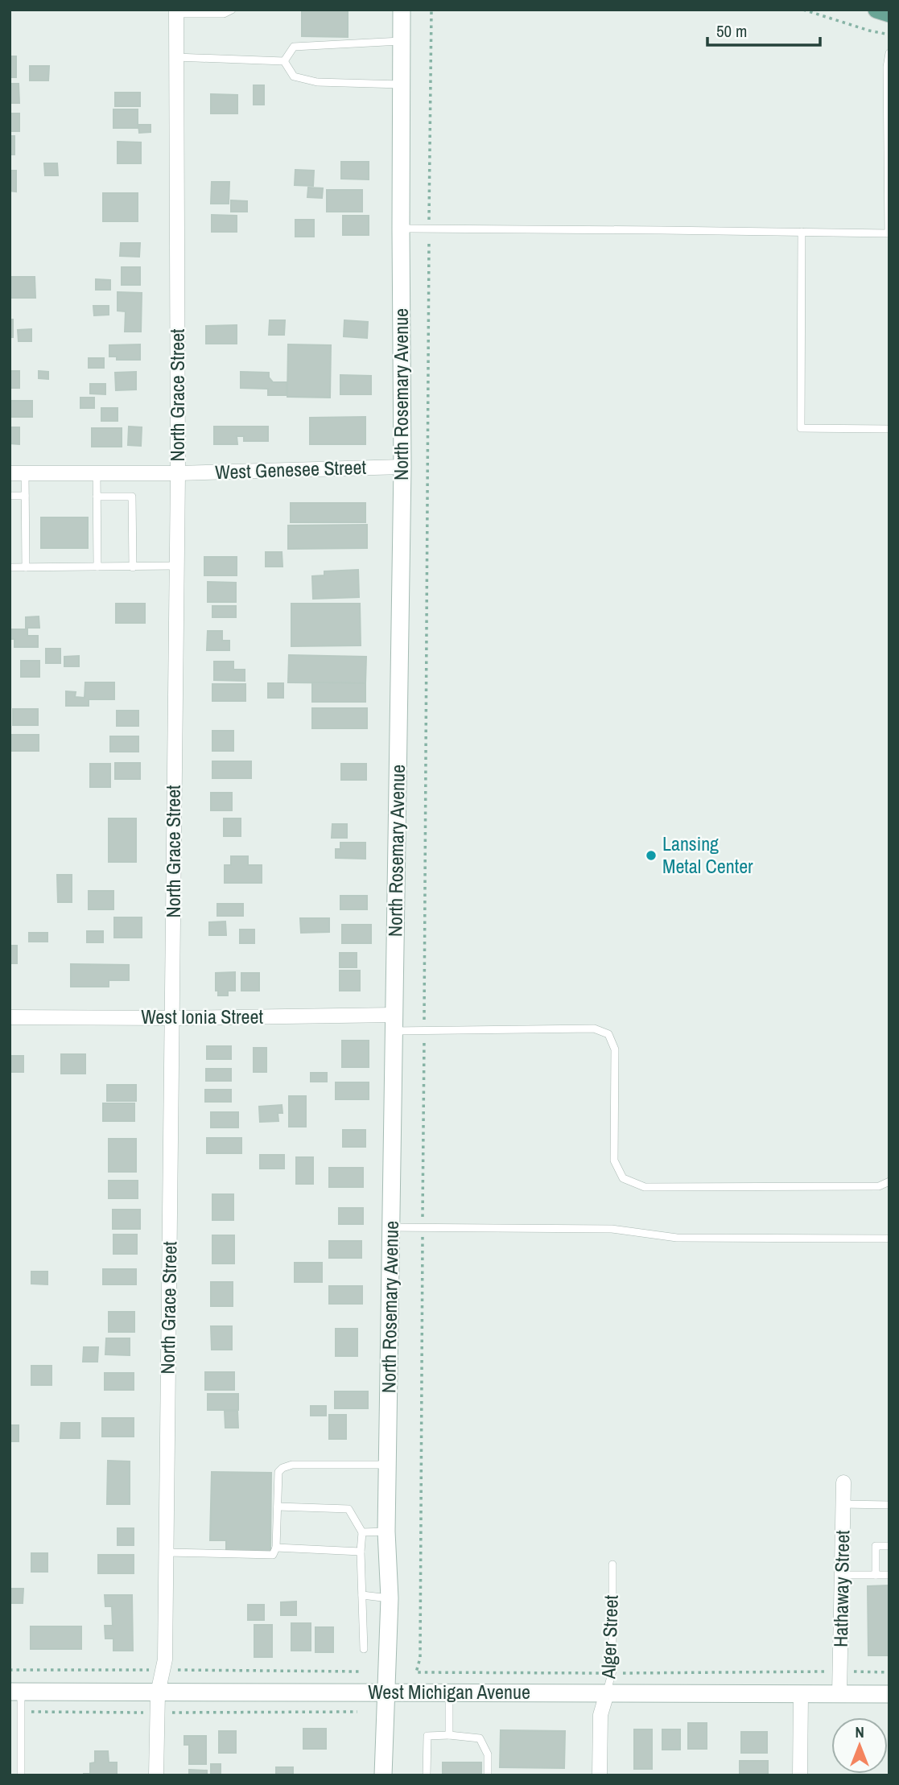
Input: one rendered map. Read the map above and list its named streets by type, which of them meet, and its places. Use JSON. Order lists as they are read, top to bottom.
{
  "streets": {
    "street": [
      "North Rosemary Avenue",
      "North Grace Street",
      "West Genesee Street",
      "West Ionia Street",
      "Hathaway Street",
      "Alger Street",
      "West Michigan Avenue"
    ]
  },
  "crossings": [
    ["North Rosemary Avenue", "West Genesee Street"],
    ["North Rosemary Avenue", "West Ionia Street"],
    ["North Rosemary Avenue", "West Michigan Avenue"],
    ["North Grace Street", "West Genesee Street"],
    ["North Grace Street", "West Ionia Street"],
    ["North Grace Street", "West Michigan Avenue"],
    ["Hathaway Street", "West Michigan Avenue"],
    ["Alger Street", "West Michigan Avenue"]
  ],
  "places": ["Lansing Metal Center"],
  "scale_bar": "50 m",
  "north": "top"
}
